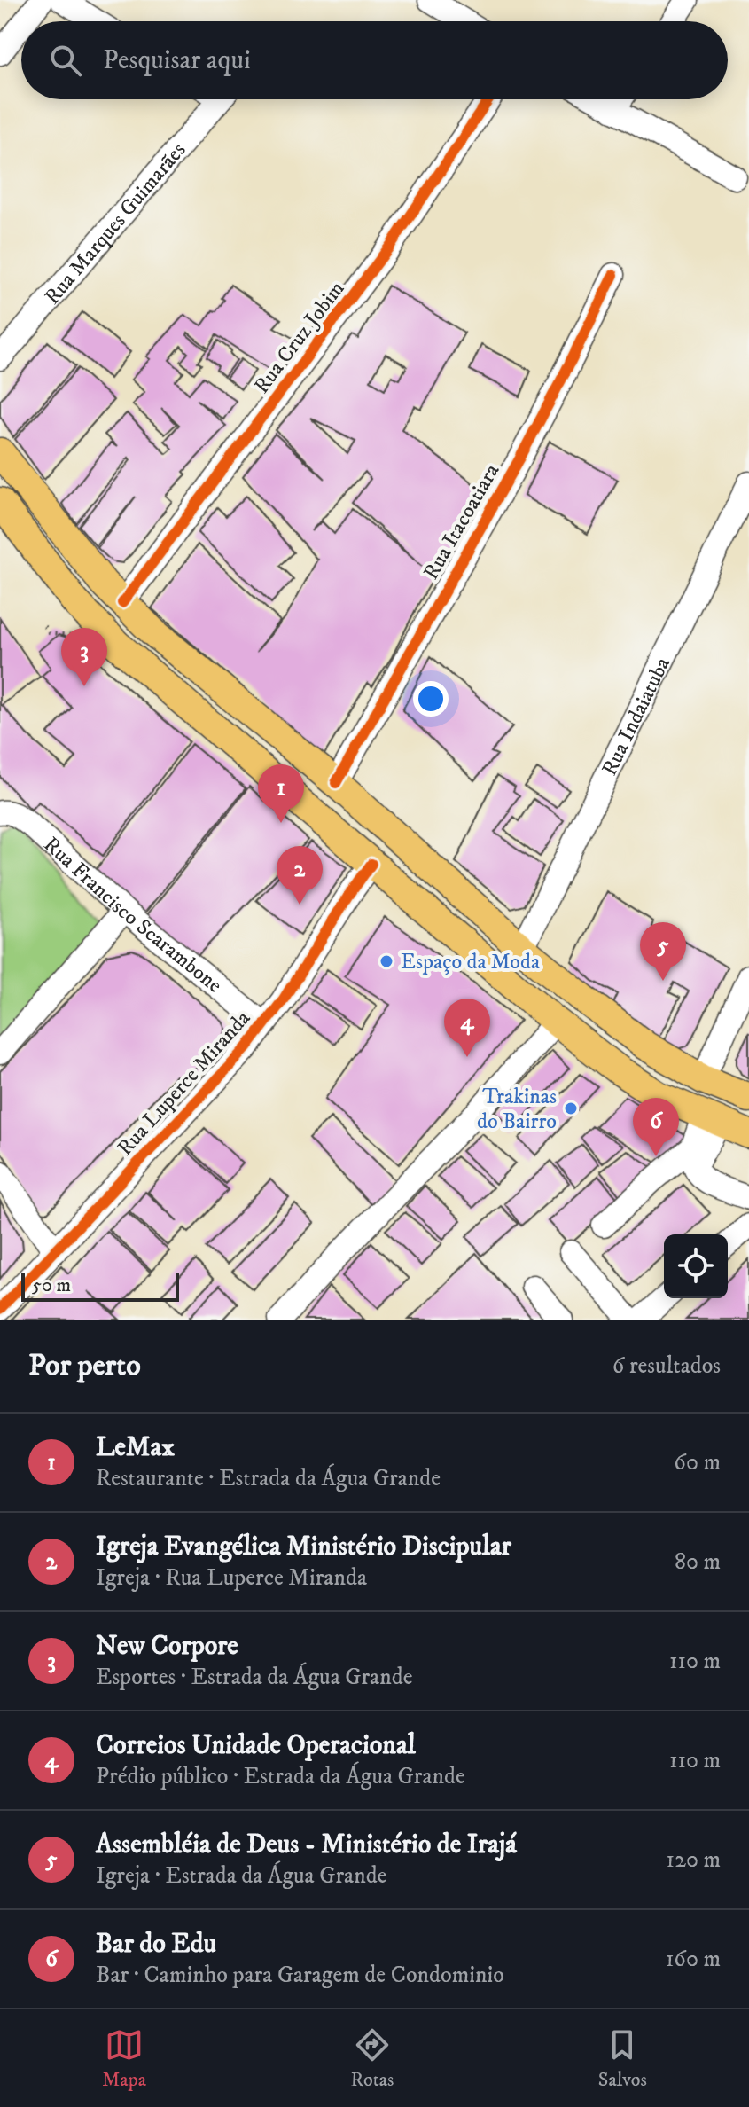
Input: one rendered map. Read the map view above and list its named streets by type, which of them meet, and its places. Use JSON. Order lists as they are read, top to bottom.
{
  "streets": {
    "street": [
      "Rua Marques Guimarães",
      "Rua Cruz Jobim",
      "Rua Itacoatiara",
      "Rua Indaiatuba",
      "Rua Francisco Scarambone",
      "Rua Luperce Miranda"
    ]
  },
  "crossings": [
    ["Rua Francisco Scarambone", "Rua Luperce Miranda"]
  ],
  "places": ["Espaço da Moda", "Trakinas do Bairro"],
  "scale_bar": "50 m",
  "page": {
    "search": "Pesquisar aqui",
    "pins": [
      "3",
      "1",
      "2",
      "5",
      "4",
      "6"
    ],
    "scale": "50 m",
    "heading": ["Por perto", "6 resultados"],
    "list": [
      {
        "mark": "1",
        "name": "LeMax",
        "note": "Restaurante · Estrada da Água Grande",
        "value": "60 m"
      },
      {
        "mark": "2",
        "name": "Igreja Evangélica Ministério Discipular",
        "note": "Igreja · Rua Luperce Miranda",
        "value": "80 m"
      },
      {
        "mark": "3",
        "name": "New Corpore",
        "note": "Esportes · Estrada da Água Grande",
        "value": "110 m"
      },
      {
        "mark": "4",
        "name": "Correios Unidade Operacional",
        "note": "Prédio público · Estrada da Água Grande",
        "value": "110 m"
      },
      {
        "mark": "5",
        "name": "Assembléia de Deus - Ministério de Irajá",
        "note": "Igreja · Estrada da Água Grande",
        "value": "120 m"
      },
      {
        "mark": "6",
        "name": "Bar do Edu",
        "note": "Bar · Caminho para Garagem de Condominio",
        "value": "160 m"
      }
    ],
    "nav": ["Mapa", "Rotas", "Salvos"]
  }
}
